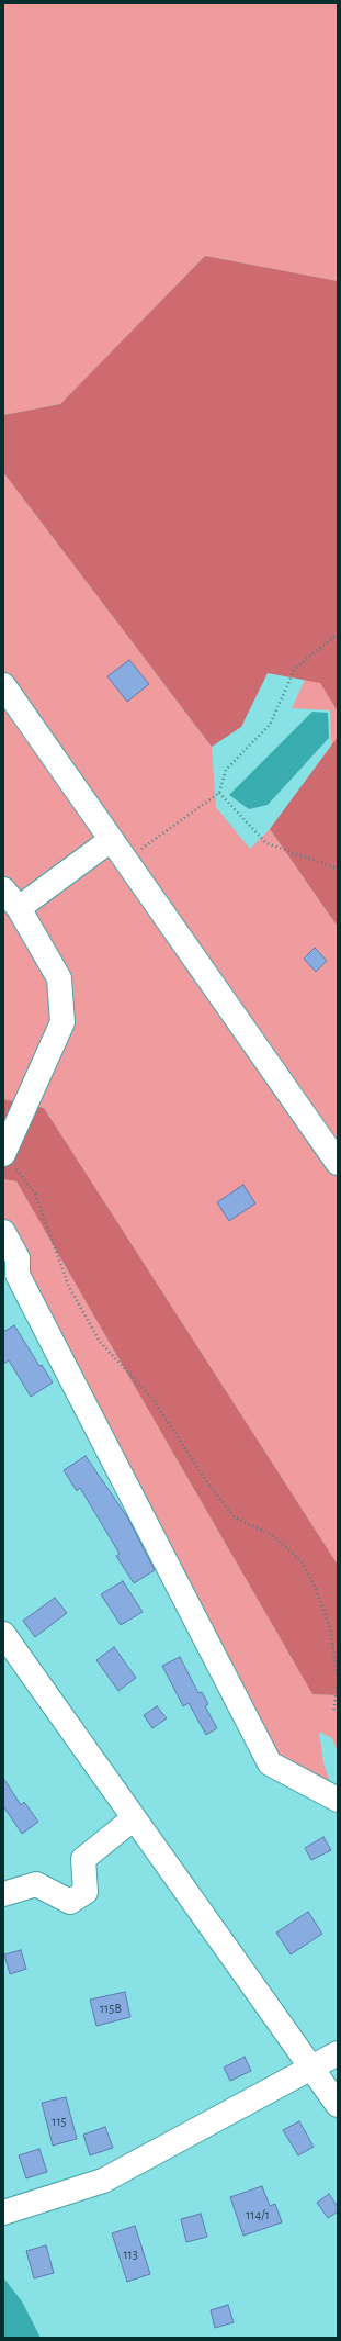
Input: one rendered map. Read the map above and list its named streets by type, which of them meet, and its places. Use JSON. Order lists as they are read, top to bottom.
{
  "house_numbers": [
    "115В",
    "115",
    "114/1",
    "113"
  ]
}
